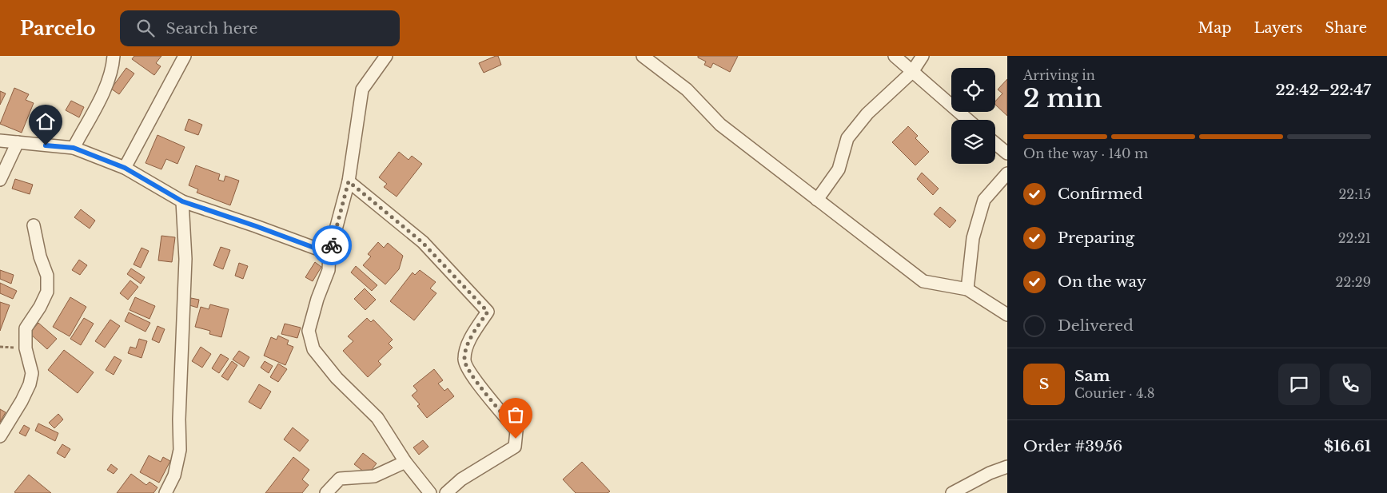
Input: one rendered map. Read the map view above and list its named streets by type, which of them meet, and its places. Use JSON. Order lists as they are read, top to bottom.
{
  "page": {
    "header": "Parcelo",
    "search": "Search here",
    "nav": ["Map", "Layers", "Share"],
    "heading": ["2 min", "Arriving in", "22:42–22:47"],
    "panel": [
      "Sam",
      "Courier · 4.8",
      "Order #3956",
      "$16.61"
    ],
    "bar": "On the way · 140 m",
    "list": [
      ["Confirmed", "22:15"],
      ["Preparing", "22:21"],
      ["On the way", "22:29"],
      "Delivered"
    ],
    "round": "S"
  }
}
